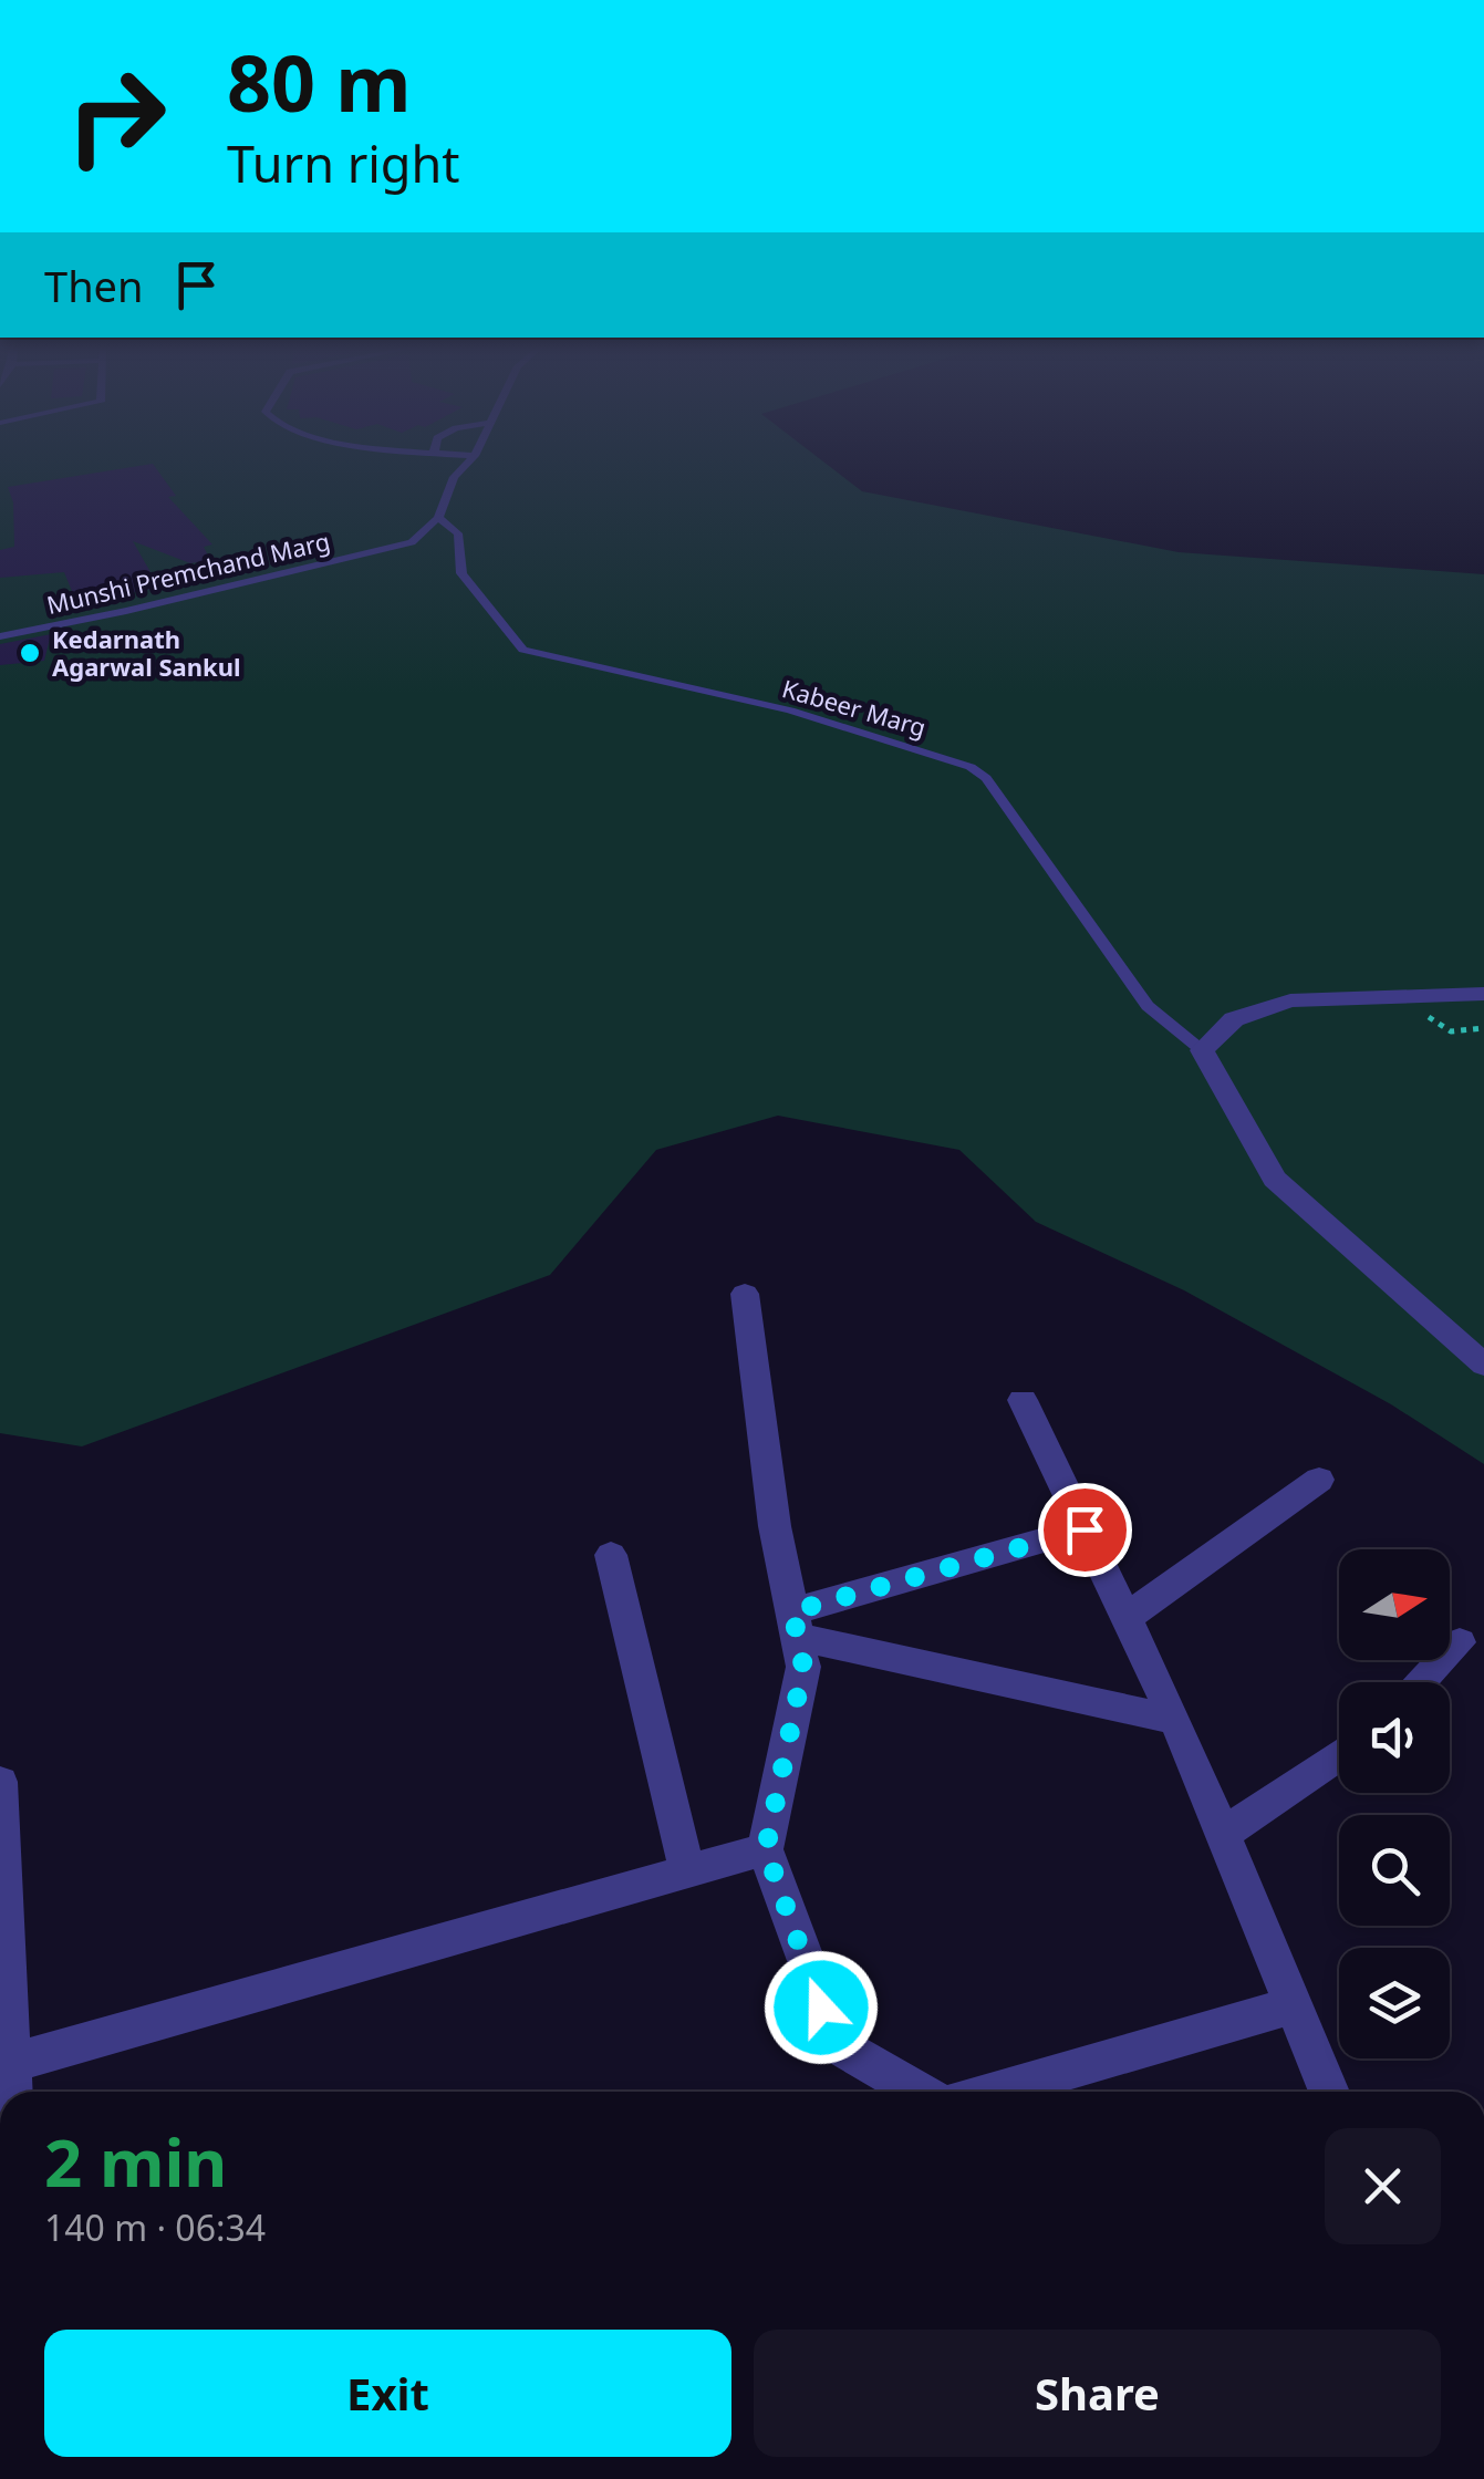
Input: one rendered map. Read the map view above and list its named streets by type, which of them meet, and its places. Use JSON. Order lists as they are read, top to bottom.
{
  "streets": {
    "lane": ["Munshi Premchand Marg", "Kabeer Marg"]
  },
  "crossings": [
    ["Munshi Premchand Marg", "Kabeer Marg"]
  ],
  "places": ["Kedarnath Agarwal Sankul"],
  "north": "right",
  "page": {
    "turn": ["80 m", "Turn right"],
    "then": "Then",
    "heading": ["2 min", "140 m · 06:34"],
    "buttons": ["Exit", "Share"]
  }
}
